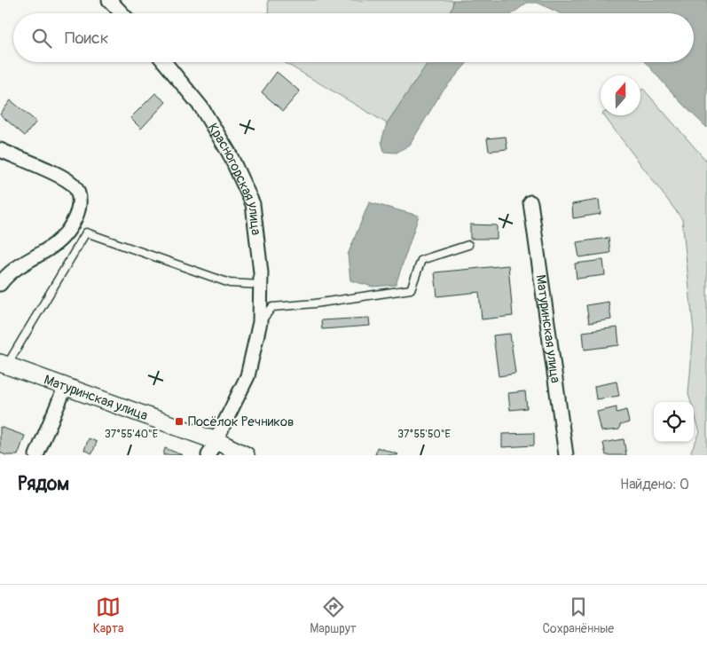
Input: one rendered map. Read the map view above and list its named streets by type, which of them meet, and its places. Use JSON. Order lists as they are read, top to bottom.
{
  "streets": {
    "street": ["Красногорская улица", "Матуринская улица"]
  },
  "places": {
    "transit": ["Посёлок Речников"]
  },
  "north": "top",
  "page": {
    "search": "Поиск",
    "heading": ["Рядом", "Найдено: 0"],
    "nav": ["Карта", "Маршрут", "Сохранённые"]
  },
  "coordinates": ["37°55'40\"E", "37°55'50\"E"]
}
